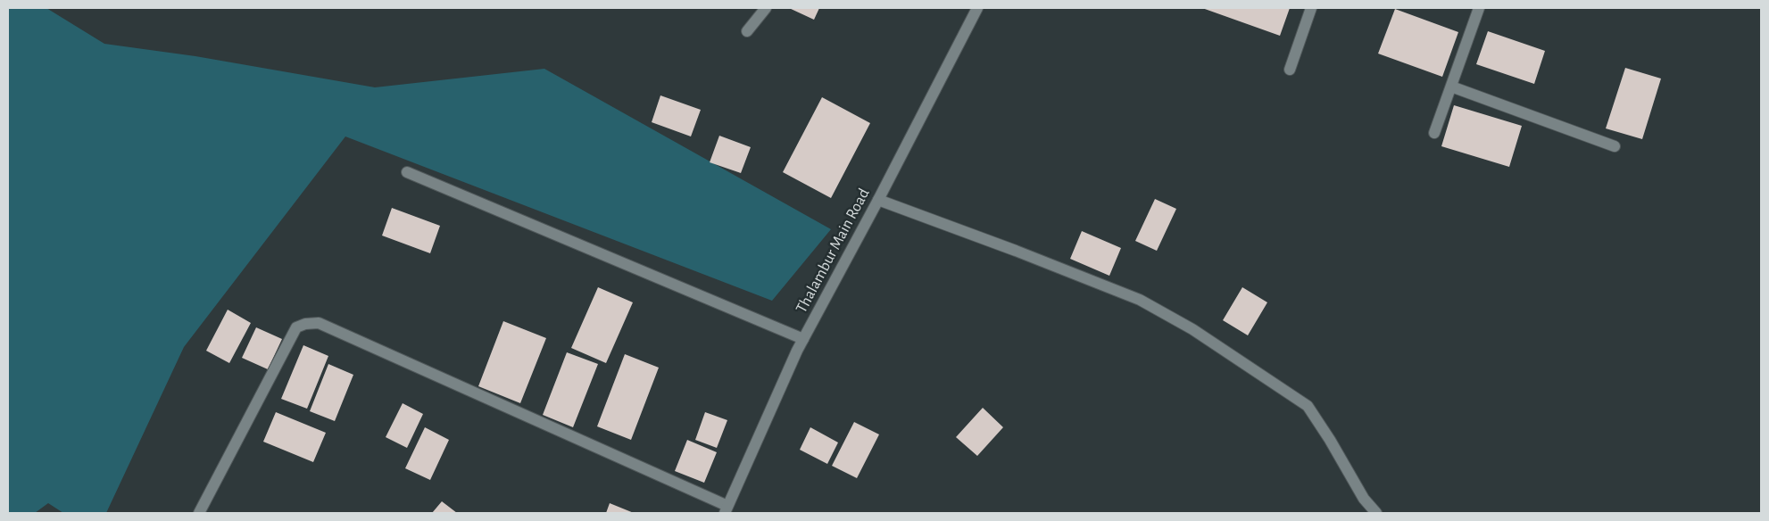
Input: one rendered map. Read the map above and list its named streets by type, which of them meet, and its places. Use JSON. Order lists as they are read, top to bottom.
{
  "streets": {
    "street": ["Thalambur Main Road"]
  }
}
